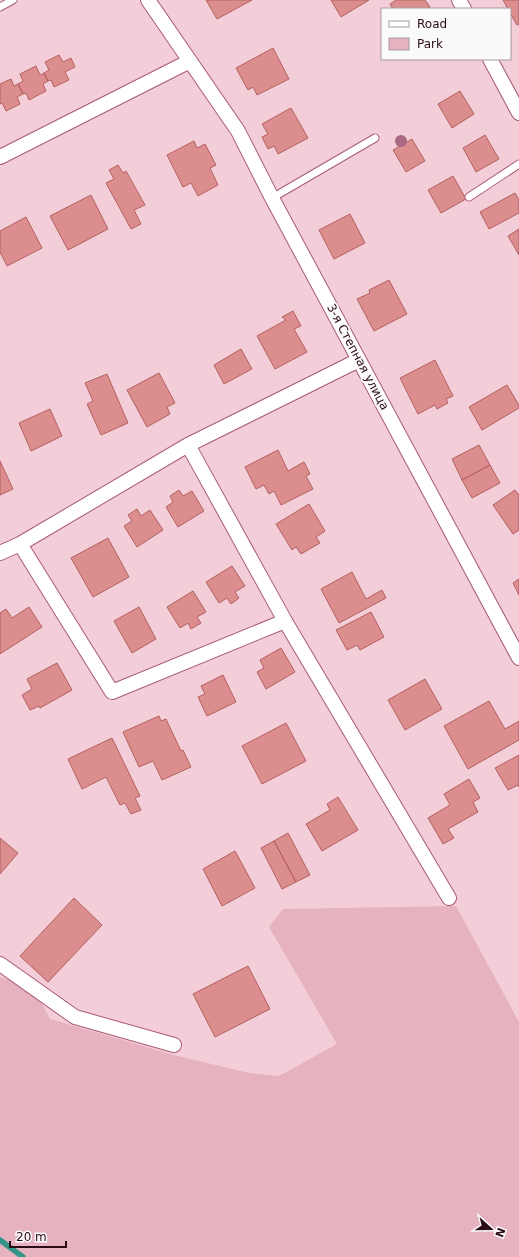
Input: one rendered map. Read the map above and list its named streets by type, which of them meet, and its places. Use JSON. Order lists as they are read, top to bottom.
{
  "streets": {
    "street": ["3-я Степная улица"]
  },
  "legend": ["Road", "Park"],
  "scale_bar": "20 m",
  "north": "right"
}
